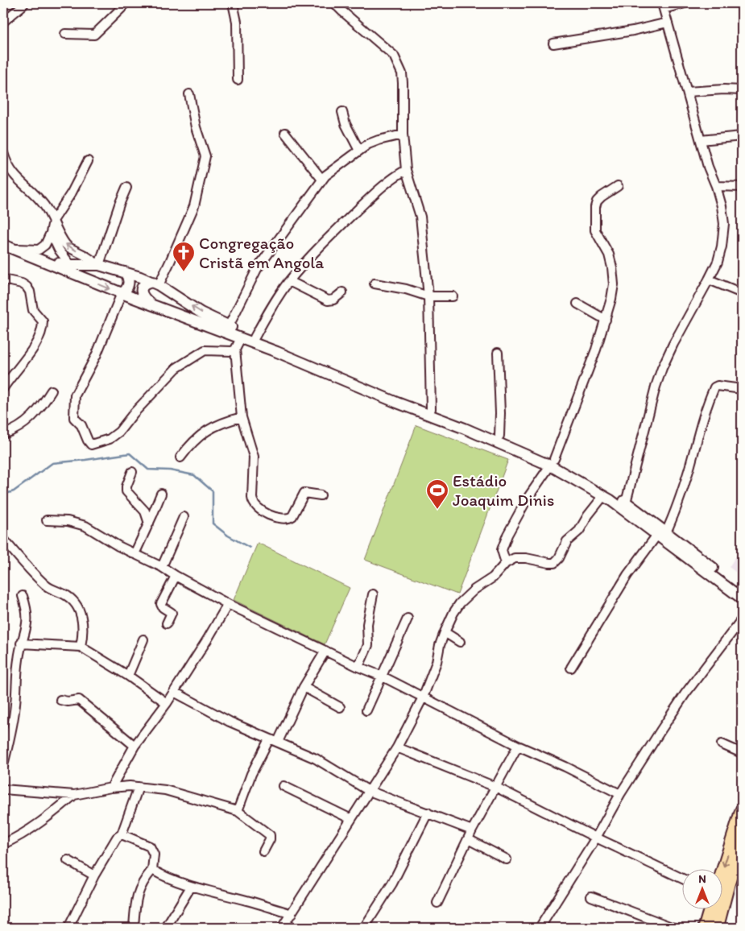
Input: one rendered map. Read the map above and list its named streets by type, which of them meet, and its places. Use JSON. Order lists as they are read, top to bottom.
{
  "places": {
    "church": ["Congregação Cristã em Angola"],
    "sports": ["Estádio Joaquim Dinis"]
  },
  "north": "top"
}
